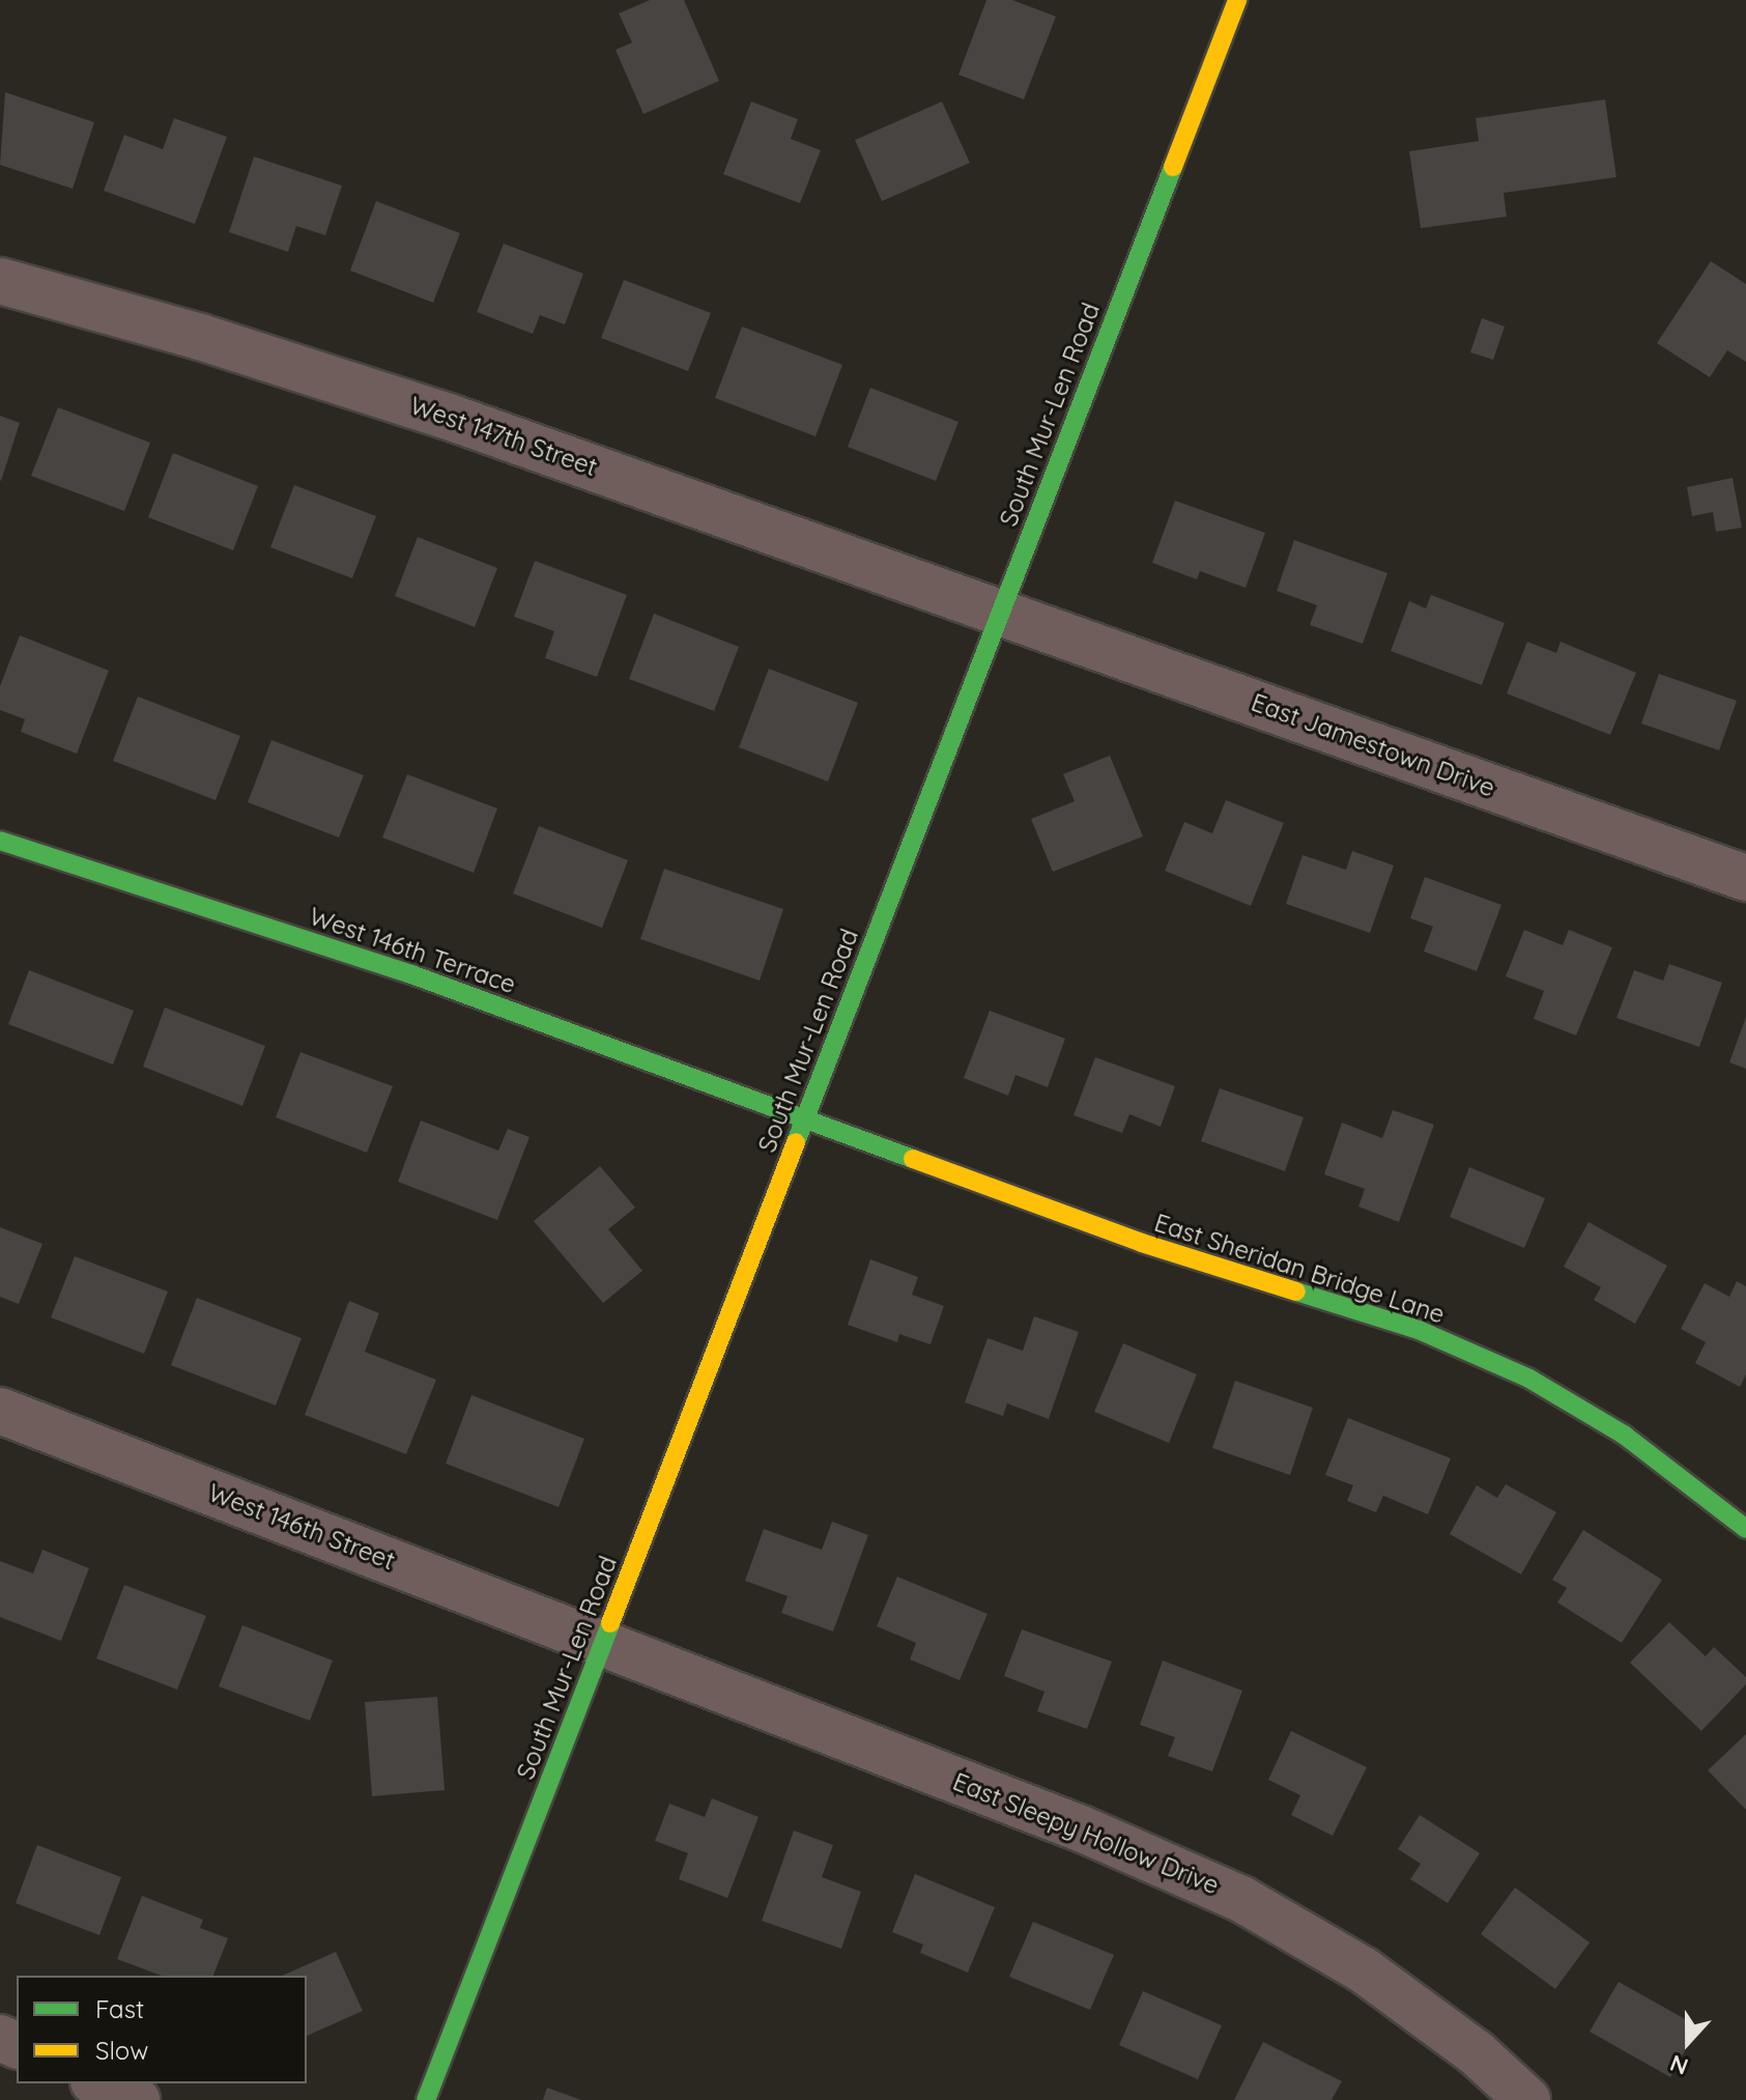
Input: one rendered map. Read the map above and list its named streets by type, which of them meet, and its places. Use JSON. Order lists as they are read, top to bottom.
{
  "streets": {
    "main road": ["South Mur-Len Road", "West 146th Terrace", "East Sheridan Bridge Lane"],
    "street": [
      "West 147th Street",
      "East Jamestown Drive",
      "West 146th Street",
      "East Sleepy Hollow Drive"
    ]
  },
  "crossings": [
    ["South Mur-Len Road", "West 147th Street"],
    ["South Mur-Len Road", "East Jamestown Drive"],
    ["South Mur-Len Road", "West 146th Terrace"],
    ["South Mur-Len Road", "East Sheridan Bridge Lane"],
    ["South Mur-Len Road", "West 146th Street"],
    ["South Mur-Len Road", "East Sleepy Hollow Drive"],
    ["West 147th Street", "East Jamestown Drive"],
    ["West 146th Terrace", "East Sheridan Bridge Lane"],
    ["West 146th Street", "East Sleepy Hollow Drive"]
  ],
  "legend": ["Fast", "Slow"],
  "north": "bottom"
}
